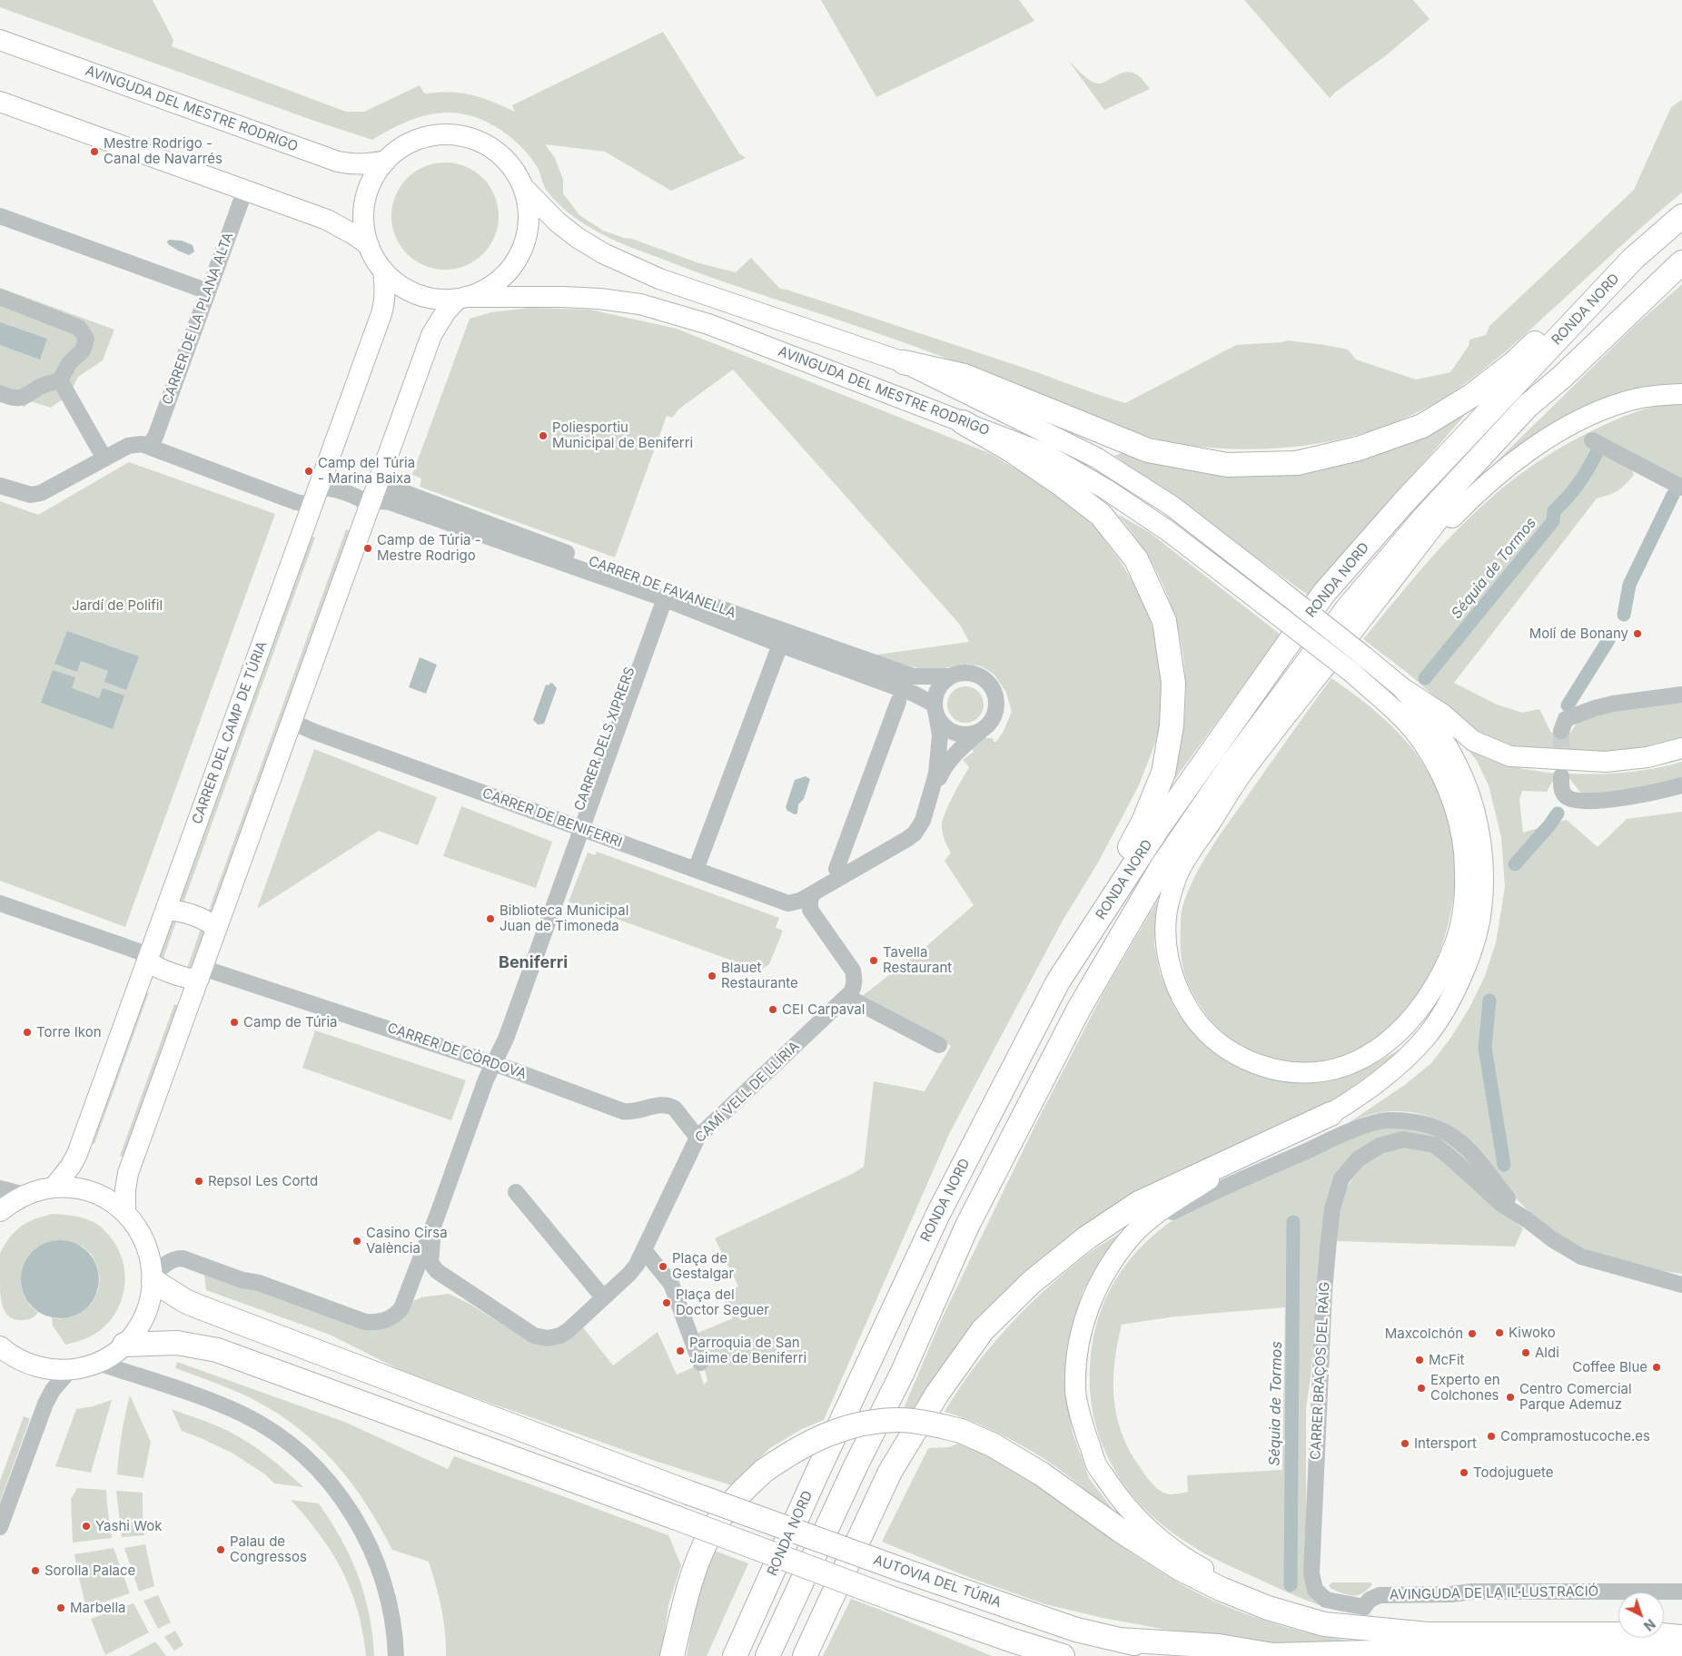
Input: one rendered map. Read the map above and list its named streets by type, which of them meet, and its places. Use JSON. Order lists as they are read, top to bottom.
{
  "streets": {
    "highway": ["RONDA NORD", "AUTOVIA DEL TÚRIA"],
    "main road": ["AVINGUDA DEL MESTRE RODRIGO", "CARRER DEL CAMP DE TÚRIA"],
    "street": [
      "CARRER DE LA PLANA ALTA",
      "CARRER DE FAVANELLA",
      "CARRER DELS XIPRERS",
      "CARRER DE BENIFERRI",
      "CARRER DE CÒRDOVA",
      "CAMÍ VELL DE LLÍRIA",
      "CARRER BRAÇOS DEL RAIG",
      "AVINGUDA DE LA IL·LUSTRACIÓ"
    ]
  },
  "crossings": [
    ["AVINGUDA DEL MESTRE RODRIGO", "CARRER DEL CAMP DE TÚRIA"],
    ["CARRER DE FAVANELLA", "CARRER DELS XIPRERS"],
    ["CARRER DE FAVANELLA", "CARRER DE BENIFERRI"],
    ["CARRER DEL CAMP DE TÚRIA", "CARRER DE CÒRDOVA"],
    ["CARRER DELS XIPRERS", "CARRER DE BENIFERRI"],
    ["CARRER DELS XIPRERS", "CARRER DE CÒRDOVA"],
    ["CARRER DELS XIPRERS", "CAMÍ VELL DE LLÍRIA"],
    ["CARRER DELS XIPRERS", "AUTOVIA DEL TÚRIA"],
    ["CARRER DE CÒRDOVA", "CAMÍ VELL DE LLÍRIA"],
    ["CARRER BRAÇOS DEL RAIG", "AVINGUDA DE LA IL·LUSTRACIÓ"]
  ],
  "districts": ["Beniferri"],
  "water": ["Séquia de Tormos"],
  "parks": ["Jardí de Polifil"],
  "places": [
    "Mestre Rodrigo - Canal de Navarrés",
    "Poliesportiu Municipal de Beniferri",
    "Camp del Túria - Marina Baixa",
    "Camp de Túria - Mestre Rodrigo",
    "Molí de Bonany",
    "Biblioteca Municipal Juan de Timoneda",
    "Tavella Restaurant",
    "Blauet Restaurante",
    "CEI Carpaval",
    "Camp de Túria",
    "Torre Ikon",
    "Repsol Les Cortd",
    "Casino Cirsa València",
    "Plaça de Gestalgar",
    "Plaça del Doctor Seguer",
    "Kiwoko",
    "Maxcolchón",
    "Parroquia de San Jaime de Beniferri",
    "Aldi",
    "McFit",
    "Coffee Blue",
    "Experto en Colchones",
    "Centro Comercial Parque Ademuz",
    "Compramostucoche.es",
    "Intersport",
    "Todojuguete",
    "Yashi Wok",
    "Palau de Congressos",
    "Sorolla Palace",
    "Marbella"
  ],
  "north": "bottom right"
}
